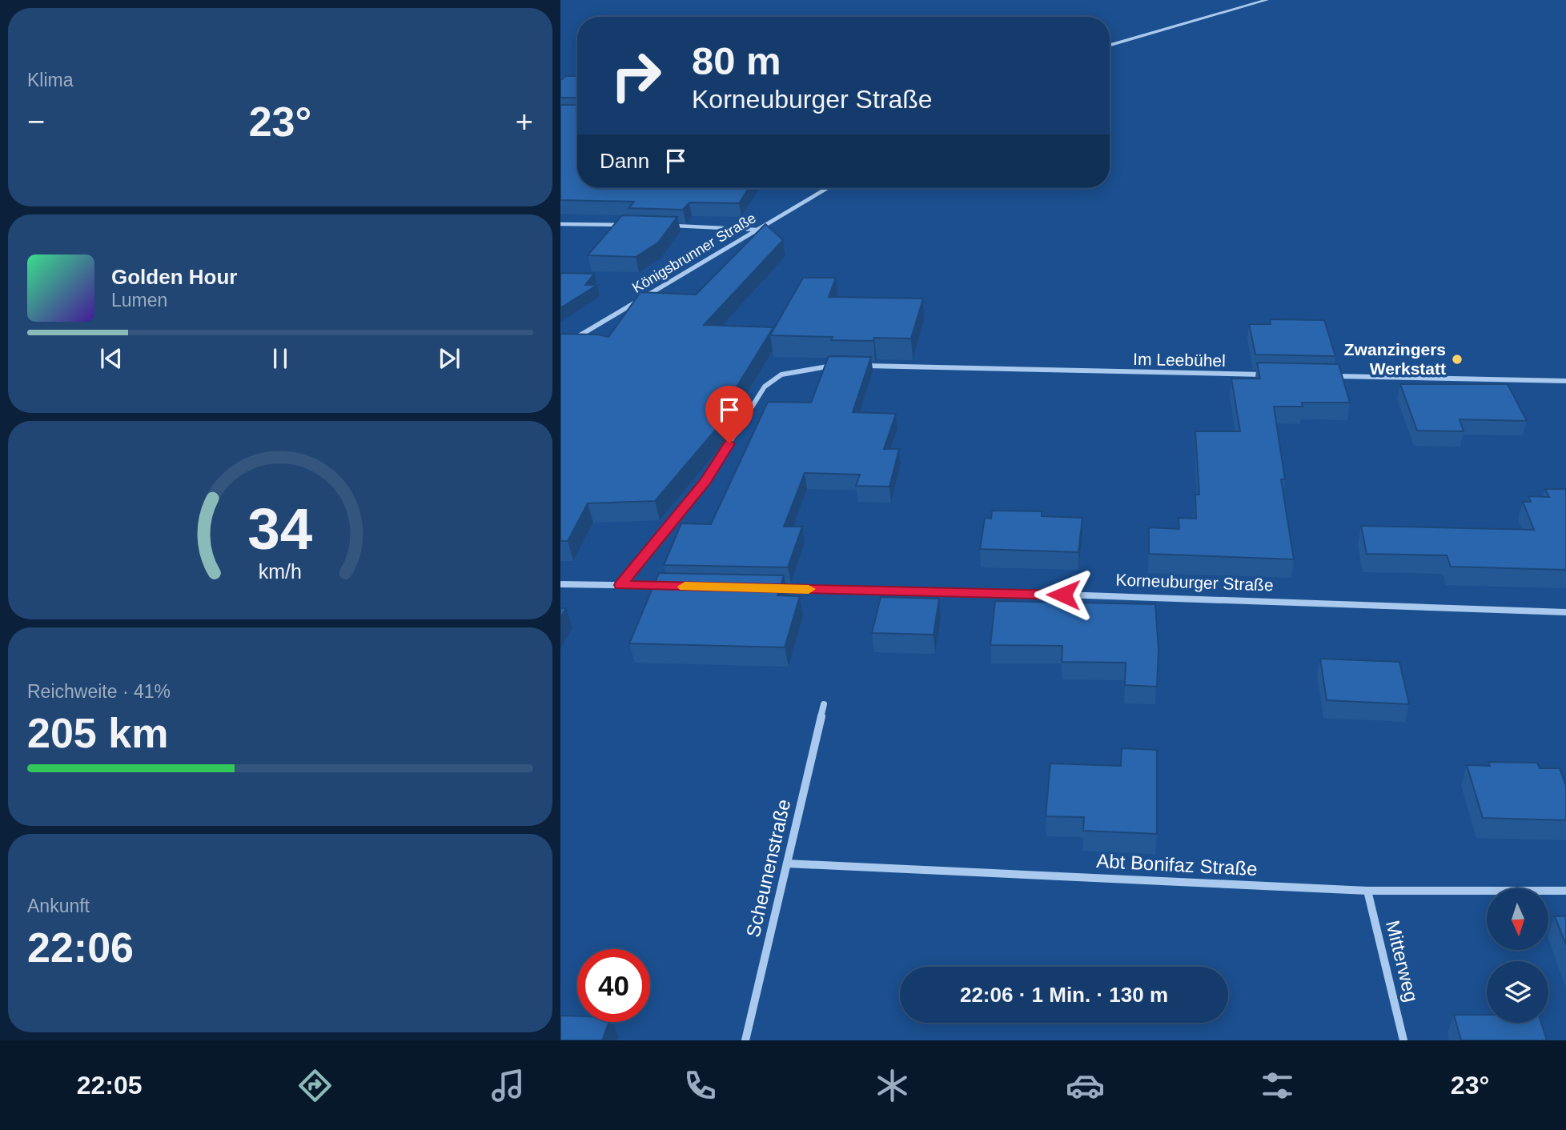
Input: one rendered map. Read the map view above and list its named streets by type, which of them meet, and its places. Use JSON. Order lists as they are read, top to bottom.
{
  "streets": {
    "street": [
      "Königsbrunner Straße",
      "Im Leebühel",
      "Korneuburger Straße",
      "Abt Bonifaz Straße",
      "Scheunenstraße",
      "Mitterweg"
    ]
  },
  "crossings": [
    ["Abt Bonifaz Straße", "Scheunenstraße"],
    ["Abt Bonifaz Straße", "Mitterweg"]
  ],
  "places": ["Zwanzingers Werkstatt"],
  "north": "bottom",
  "page": {
    "tile": [
      "Klima",
      ["Reichweite · 41%", "205 km"],
      ["Ankunft", "22:06"]
    ],
    "turn": ["80 m", "Korneuburger Straße"],
    "heat": ["−", "23°", "+"],
    "then": "Dann",
    "song": ["Golden Hour", "Lumen"],
    "limit": "40",
    "trip": "22:06 · 1 Min. · 130 m",
    "tabs": ["22:05", "23°"],
    "gauge": ["34", "km/h"]
  }
}
